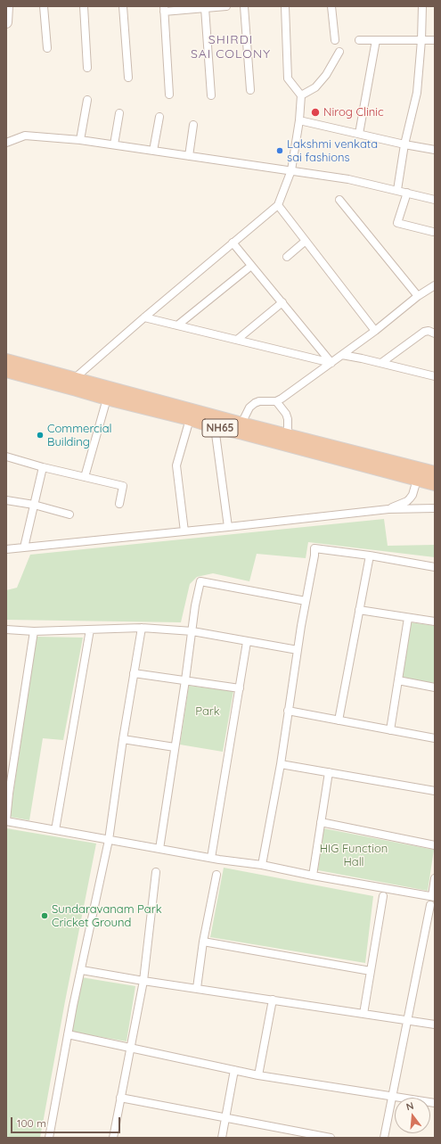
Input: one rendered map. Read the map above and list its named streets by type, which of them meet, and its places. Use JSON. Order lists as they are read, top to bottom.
{
  "streets": {
    "highway": ["NH65"]
  },
  "districts": ["SHIRDI SAI COLONY"],
  "parks": ["Park", "HIG Function Hall"],
  "places": [
    "Nirog Clinic",
    "Lakshmi venkata sai fashions",
    "Commercial Building",
    "Sundaravanam Park Cricket Ground"
  ],
  "scale_bar": "100 m",
  "north": "top"
}
